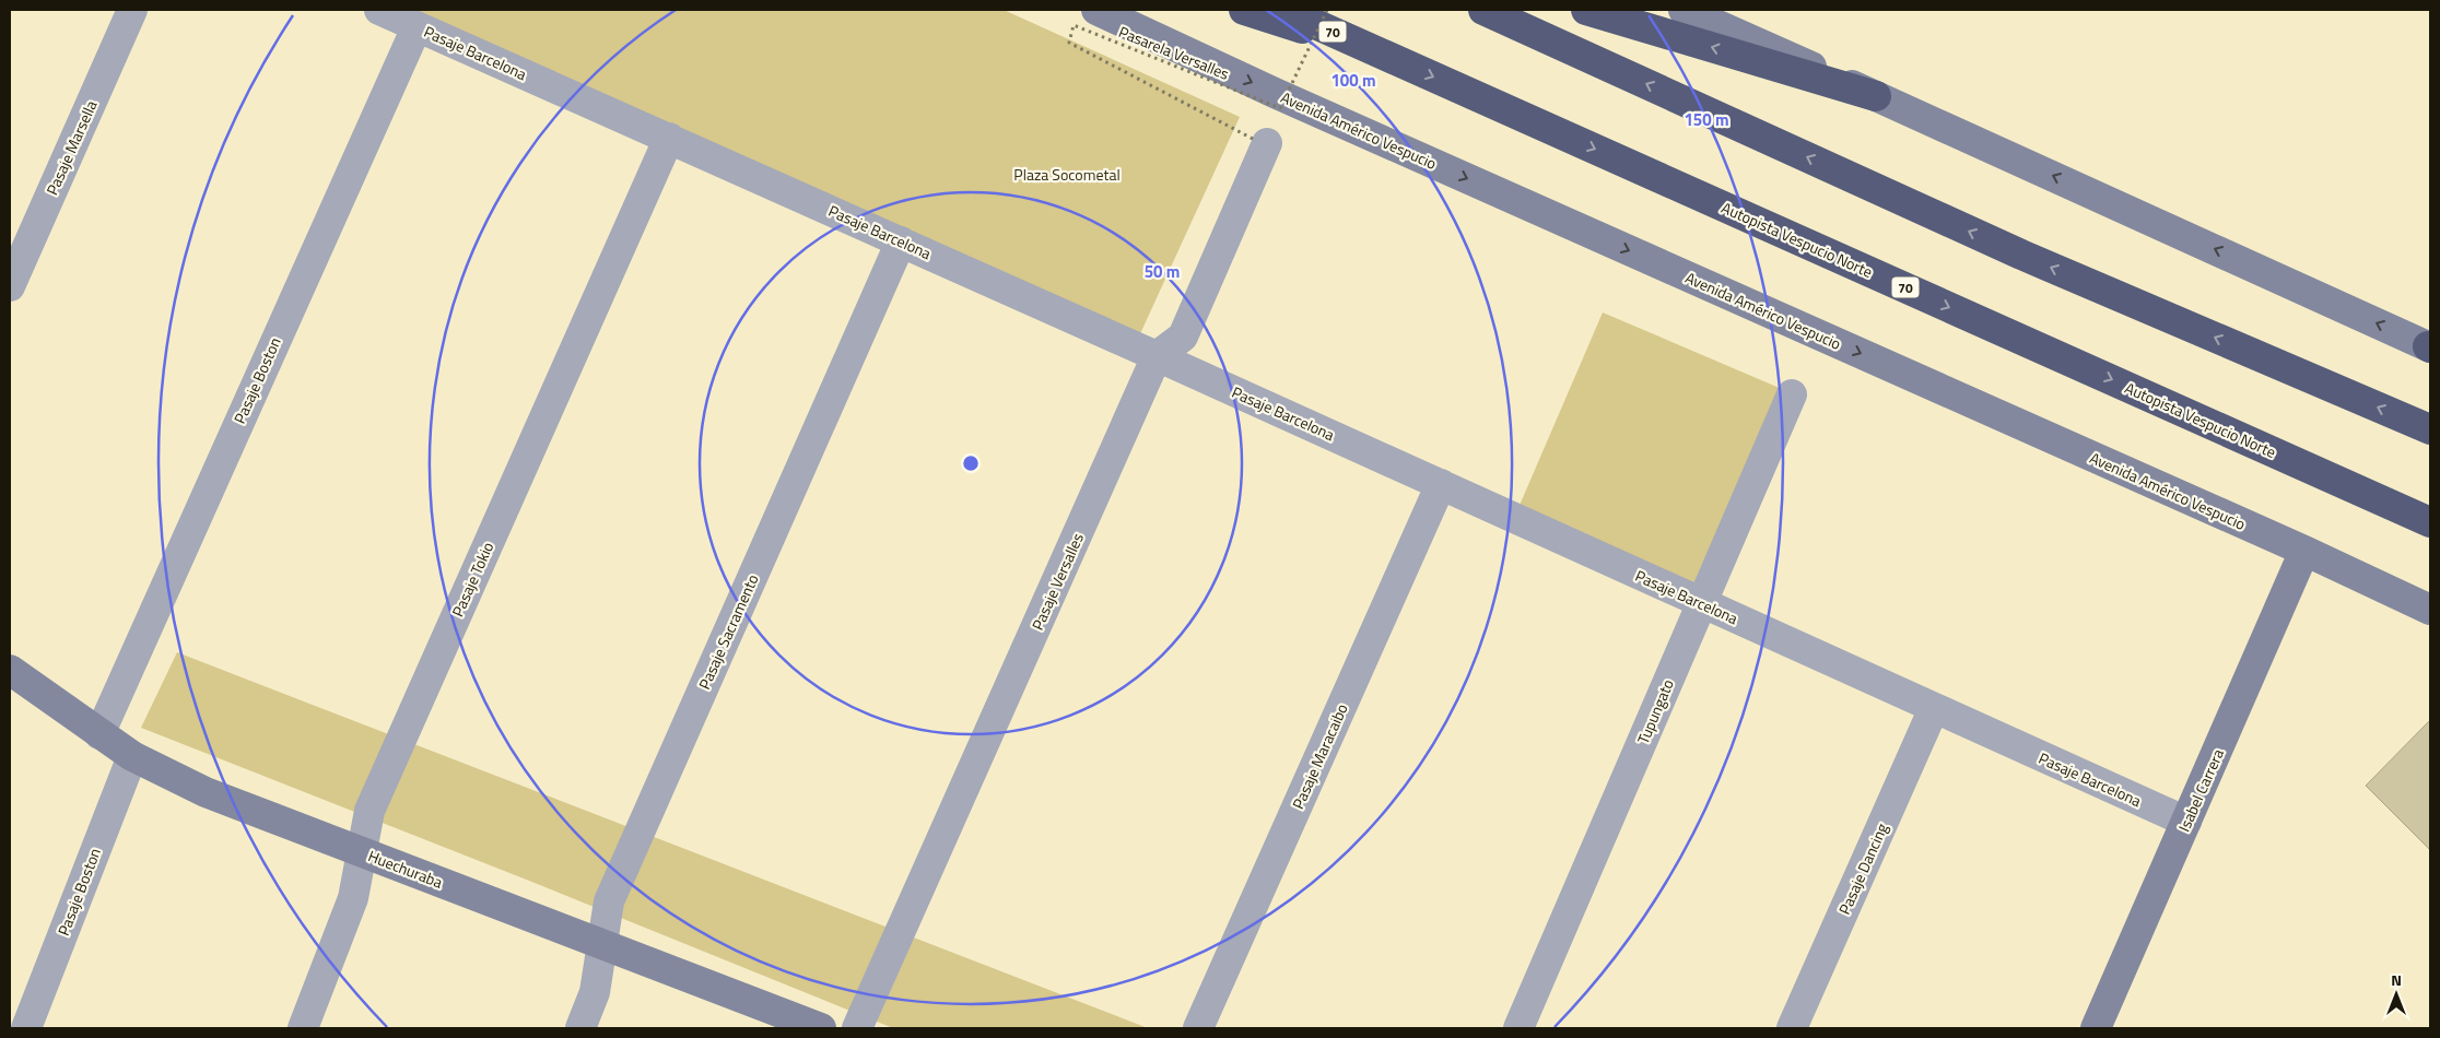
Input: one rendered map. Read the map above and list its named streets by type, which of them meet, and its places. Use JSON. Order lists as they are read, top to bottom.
{
  "streets": {
    "highway": ["70", "Autopista Vespucio Norte"],
    "main road": ["Avenida Américo Vespucio", "Isabel Carrera", "Huechuraba"],
    "street": [
      "Pasaje Barcelona",
      "Pasaje Marsella",
      "Pasaje Boston",
      "Pasaje Tokio",
      "Pasaje Versalles",
      "Pasaje Sacramento",
      "Tupungato",
      "Pasaje Maracaibo",
      "Pasaje Dancing"
    ],
    "path": ["Pasarela Versalles"]
  },
  "crossings": [
    ["Pasaje Barcelona", "Pasaje Boston"],
    ["Pasaje Barcelona", "Pasaje Tokio"],
    ["Pasaje Barcelona", "Pasaje Versalles"],
    ["Pasaje Barcelona", "Pasaje Sacramento"],
    ["Pasaje Barcelona", "Tupungato"],
    ["Pasaje Barcelona", "Pasaje Maracaibo"],
    ["Pasaje Barcelona", "Isabel Carrera"],
    ["Pasaje Barcelona", "Pasaje Dancing"],
    ["Pasarela Versalles", "Pasaje Versalles"],
    ["Avenida Américo Vespucio", "Isabel Carrera"],
    ["Pasaje Boston", "Huechuraba"],
    ["Pasaje Tokio", "Huechuraba"],
    ["Pasaje Sacramento", "Huechuraba"]
  ],
  "parks": ["Plaza Socometal"],
  "north": "top",
  "rings": ["100 m", "150 m", "50 m"]
}
